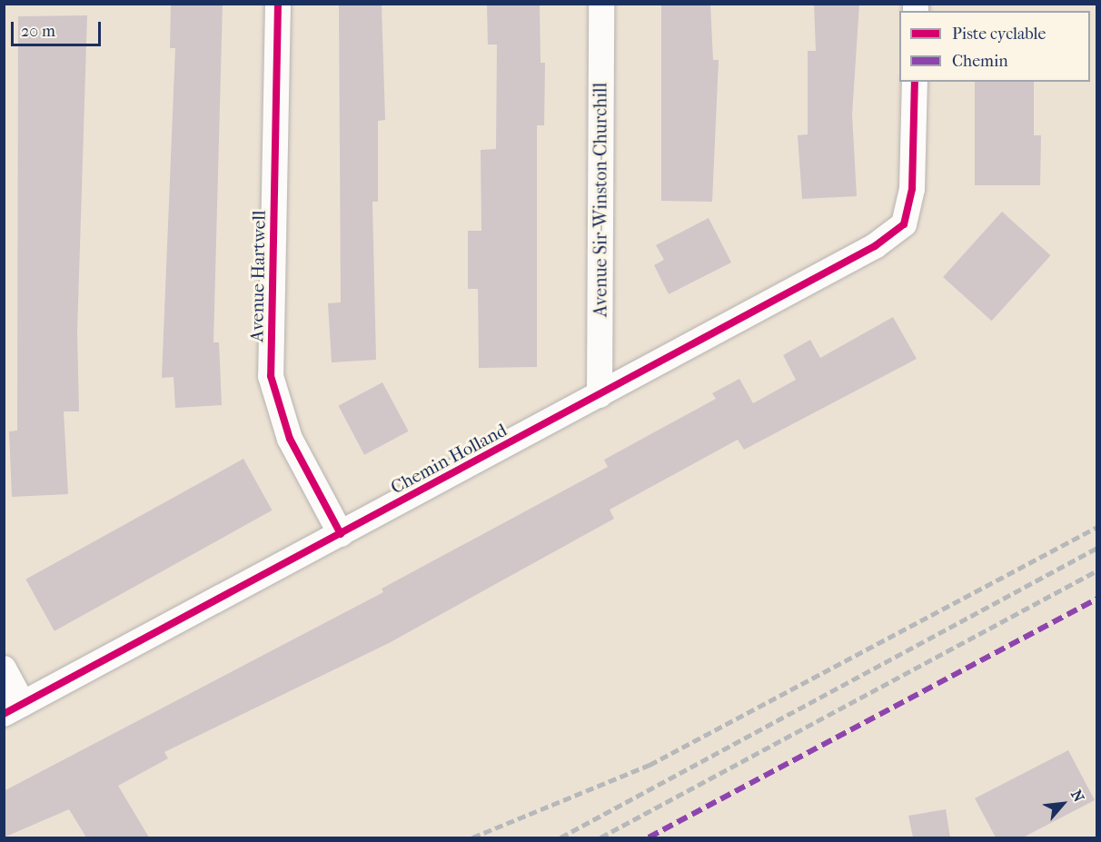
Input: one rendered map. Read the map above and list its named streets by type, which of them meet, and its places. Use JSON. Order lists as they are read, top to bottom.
{
  "streets": {
    "street": ["Avenue Sir-Winston-Churchill", "Avenue Hartwell", "Chemin Holland"]
  },
  "crossings": [
    ["Avenue Sir-Winston-Churchill", "Chemin Holland"],
    ["Avenue Hartwell", "Chemin Holland"]
  ],
  "legend": ["Piste cyclable", "Chemin"],
  "scale_bar": "20 m",
  "north": "top right"
}
